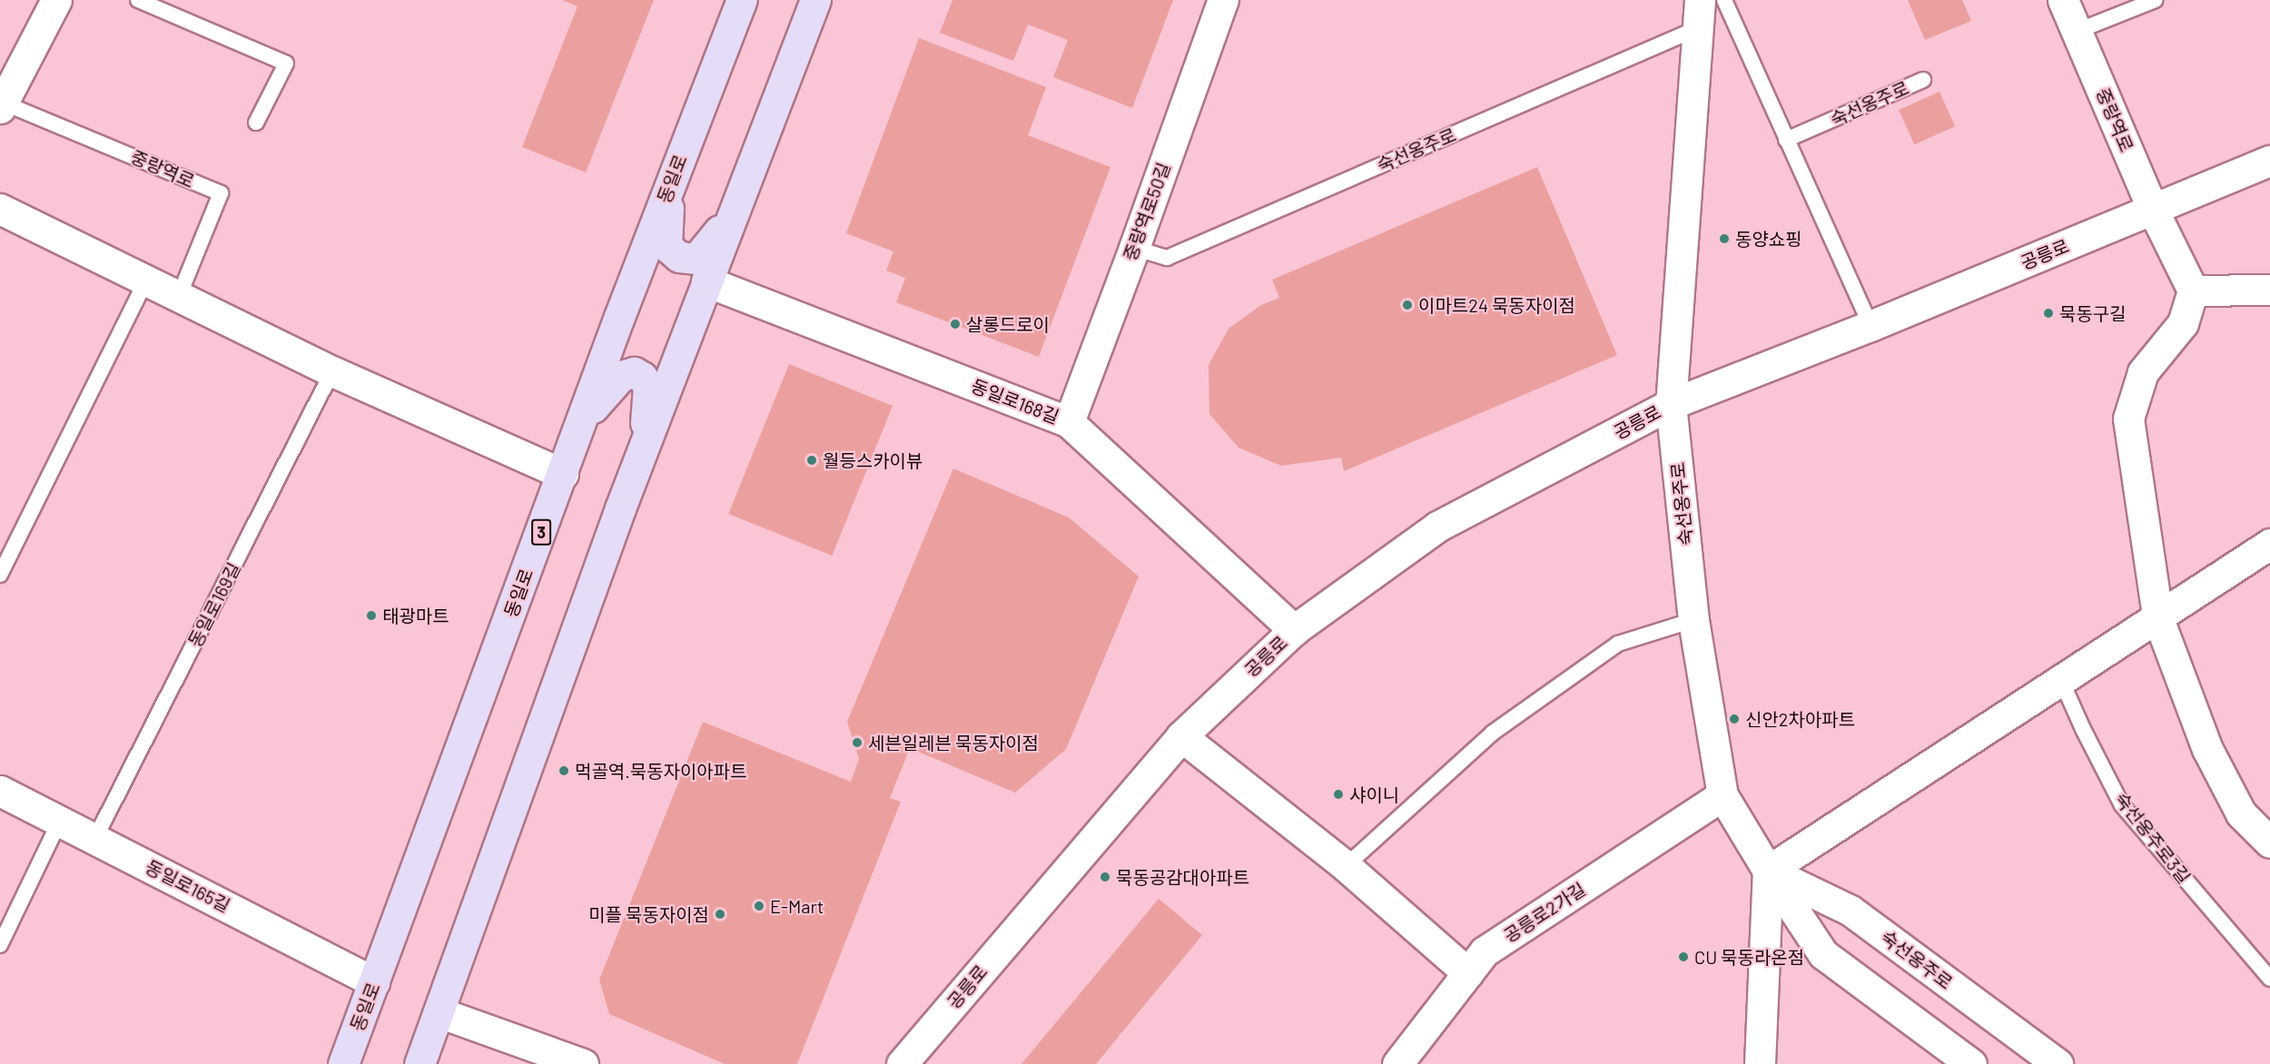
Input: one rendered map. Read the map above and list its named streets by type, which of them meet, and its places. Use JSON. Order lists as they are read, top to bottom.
{
  "streets": {
    "main road": ["동일로", "3"],
    "street": [
      "숙선옹주로",
      "중랑역로",
      "중랑역로50길",
      "공릉로",
      "동일로168길",
      "동일로165길",
      "공릉로2가길"
    ],
    "lane": ["동일로169길", "숙선옹주로3길"]
  },
  "crossings": [
    ["숙선옹주로", "중랑역로50길"],
    ["숙선옹주로", "공릉로"],
    ["숙선옹주로", "공릉로2가길"],
    ["중랑역로", "공릉로"],
    ["동일로", "동일로165길"],
    ["중랑역로50길", "동일로168길"],
    ["공릉로", "동일로168길"],
    ["동일로169길", "동일로165길"]
  ],
  "places": [
    "동양쇼핑",
    "이마트24 묵동자이점",
    "묵동구길",
    "살롱드로이",
    "월등스카이뷰",
    "태광마트",
    "신안2차아파트",
    "세븐일레븐 묵동자이점",
    "먹골역.묵동자이아파트",
    "샤이니",
    "묵동공감대아파트",
    "E-Mart",
    "미플 묵동자이점",
    "CU 묵동라온점"
  ]
}
